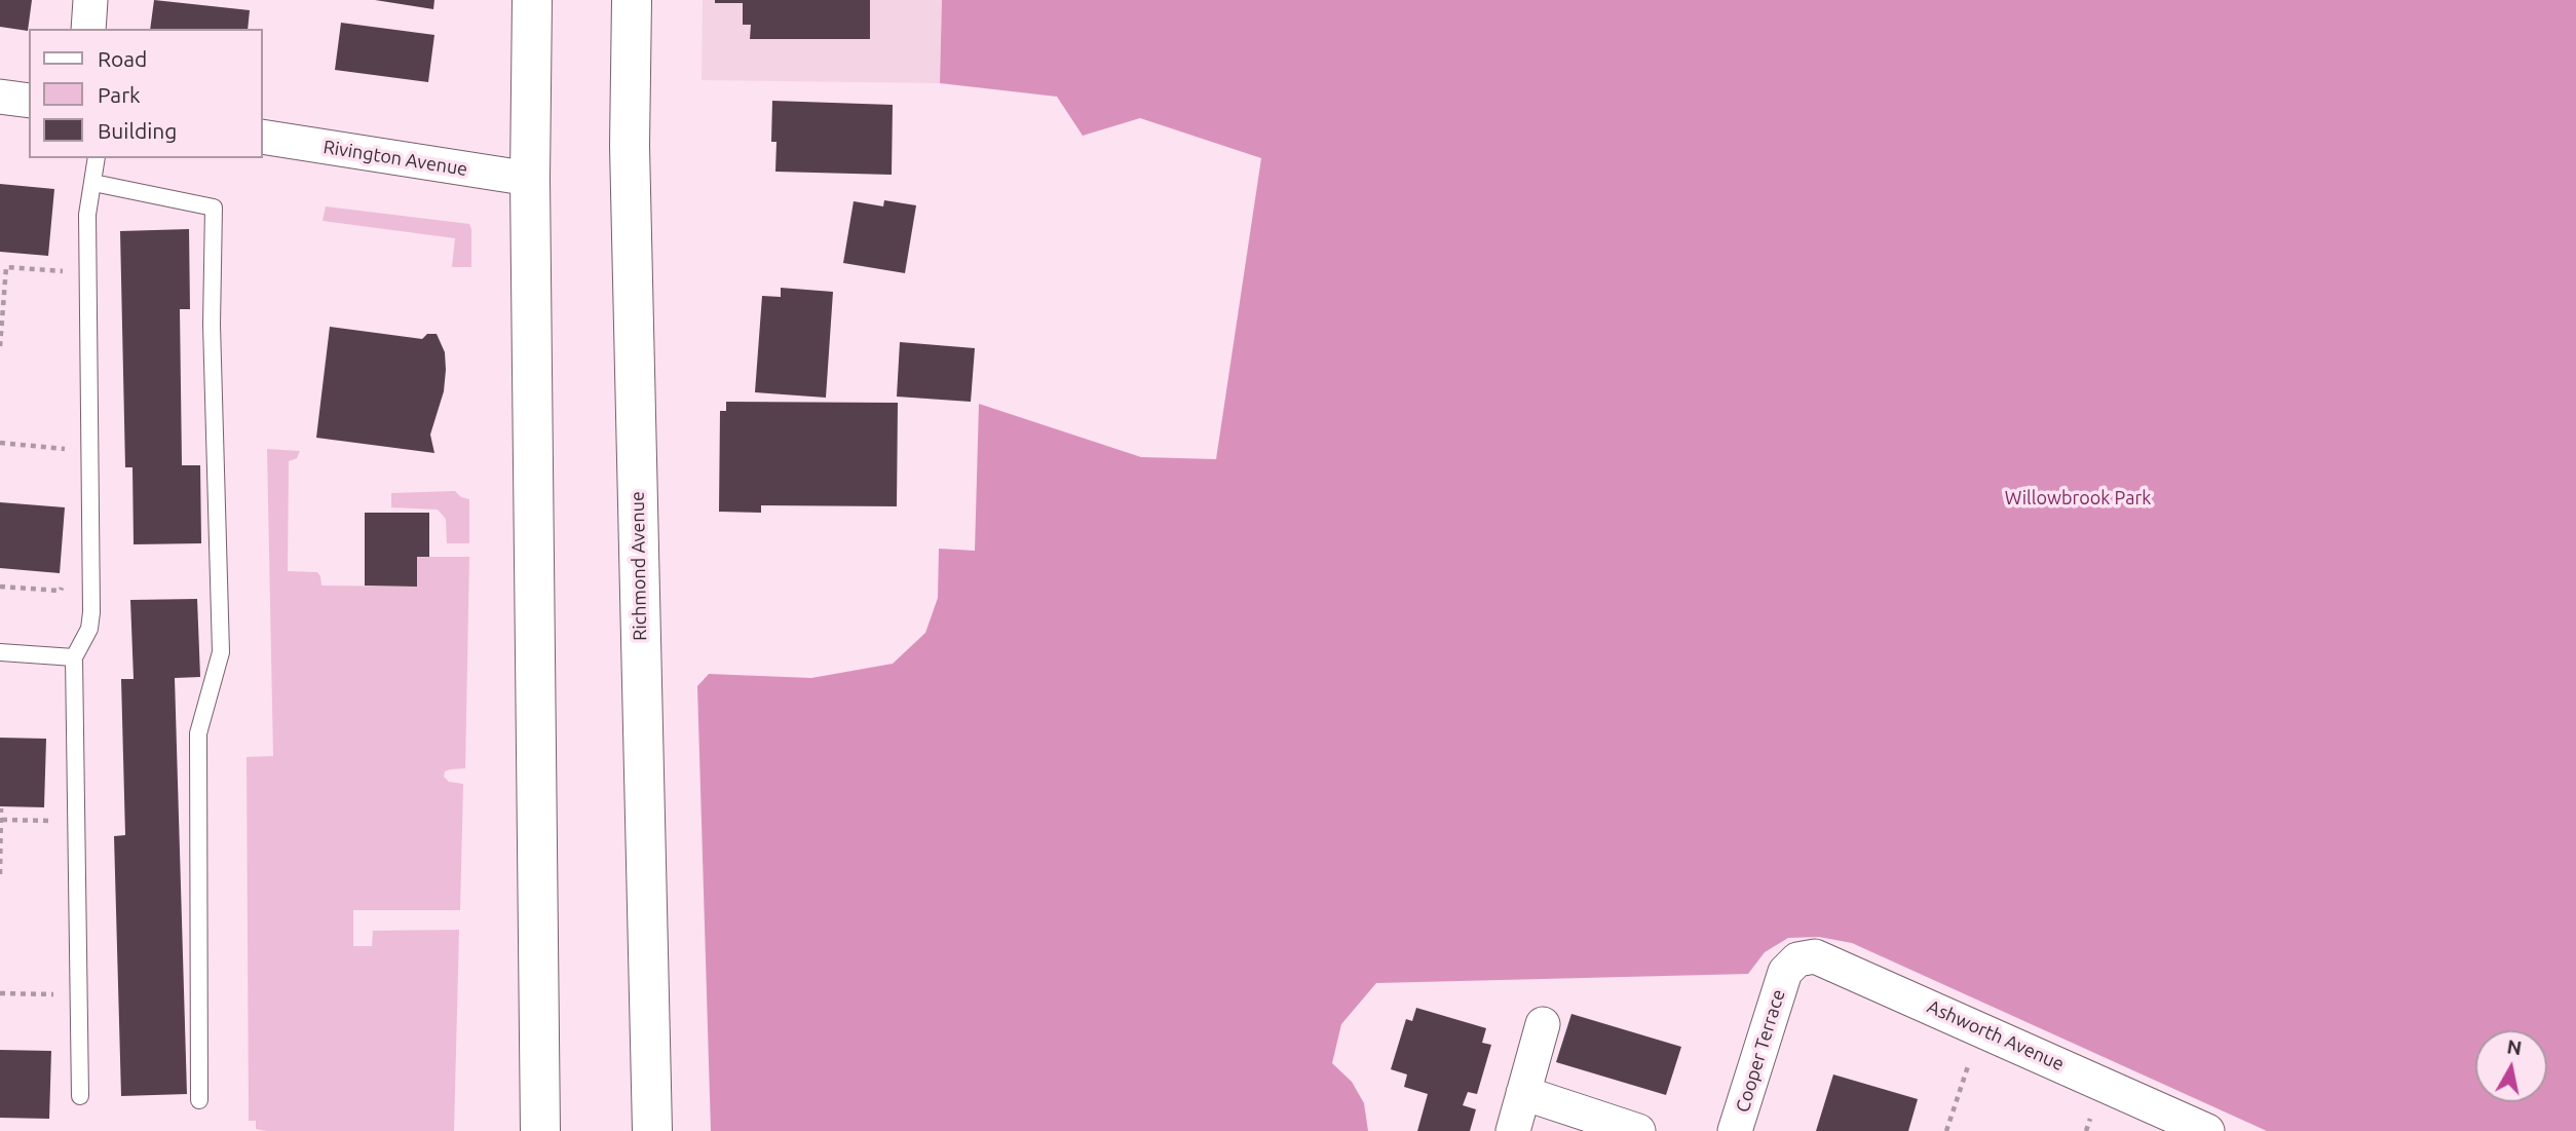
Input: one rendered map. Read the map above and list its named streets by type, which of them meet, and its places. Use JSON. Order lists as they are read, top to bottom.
{
  "streets": {
    "main road": ["Richmond Avenue"],
    "street": ["Rivington Avenue", "Ashworth Avenue", "Cooper Terrace"]
  },
  "crossings": [
    ["Ashworth Avenue", "Cooper Terrace"]
  ],
  "parks": ["Willowbrook Park"],
  "legend": ["Road", "Park", "Building"],
  "north": "top"
}
